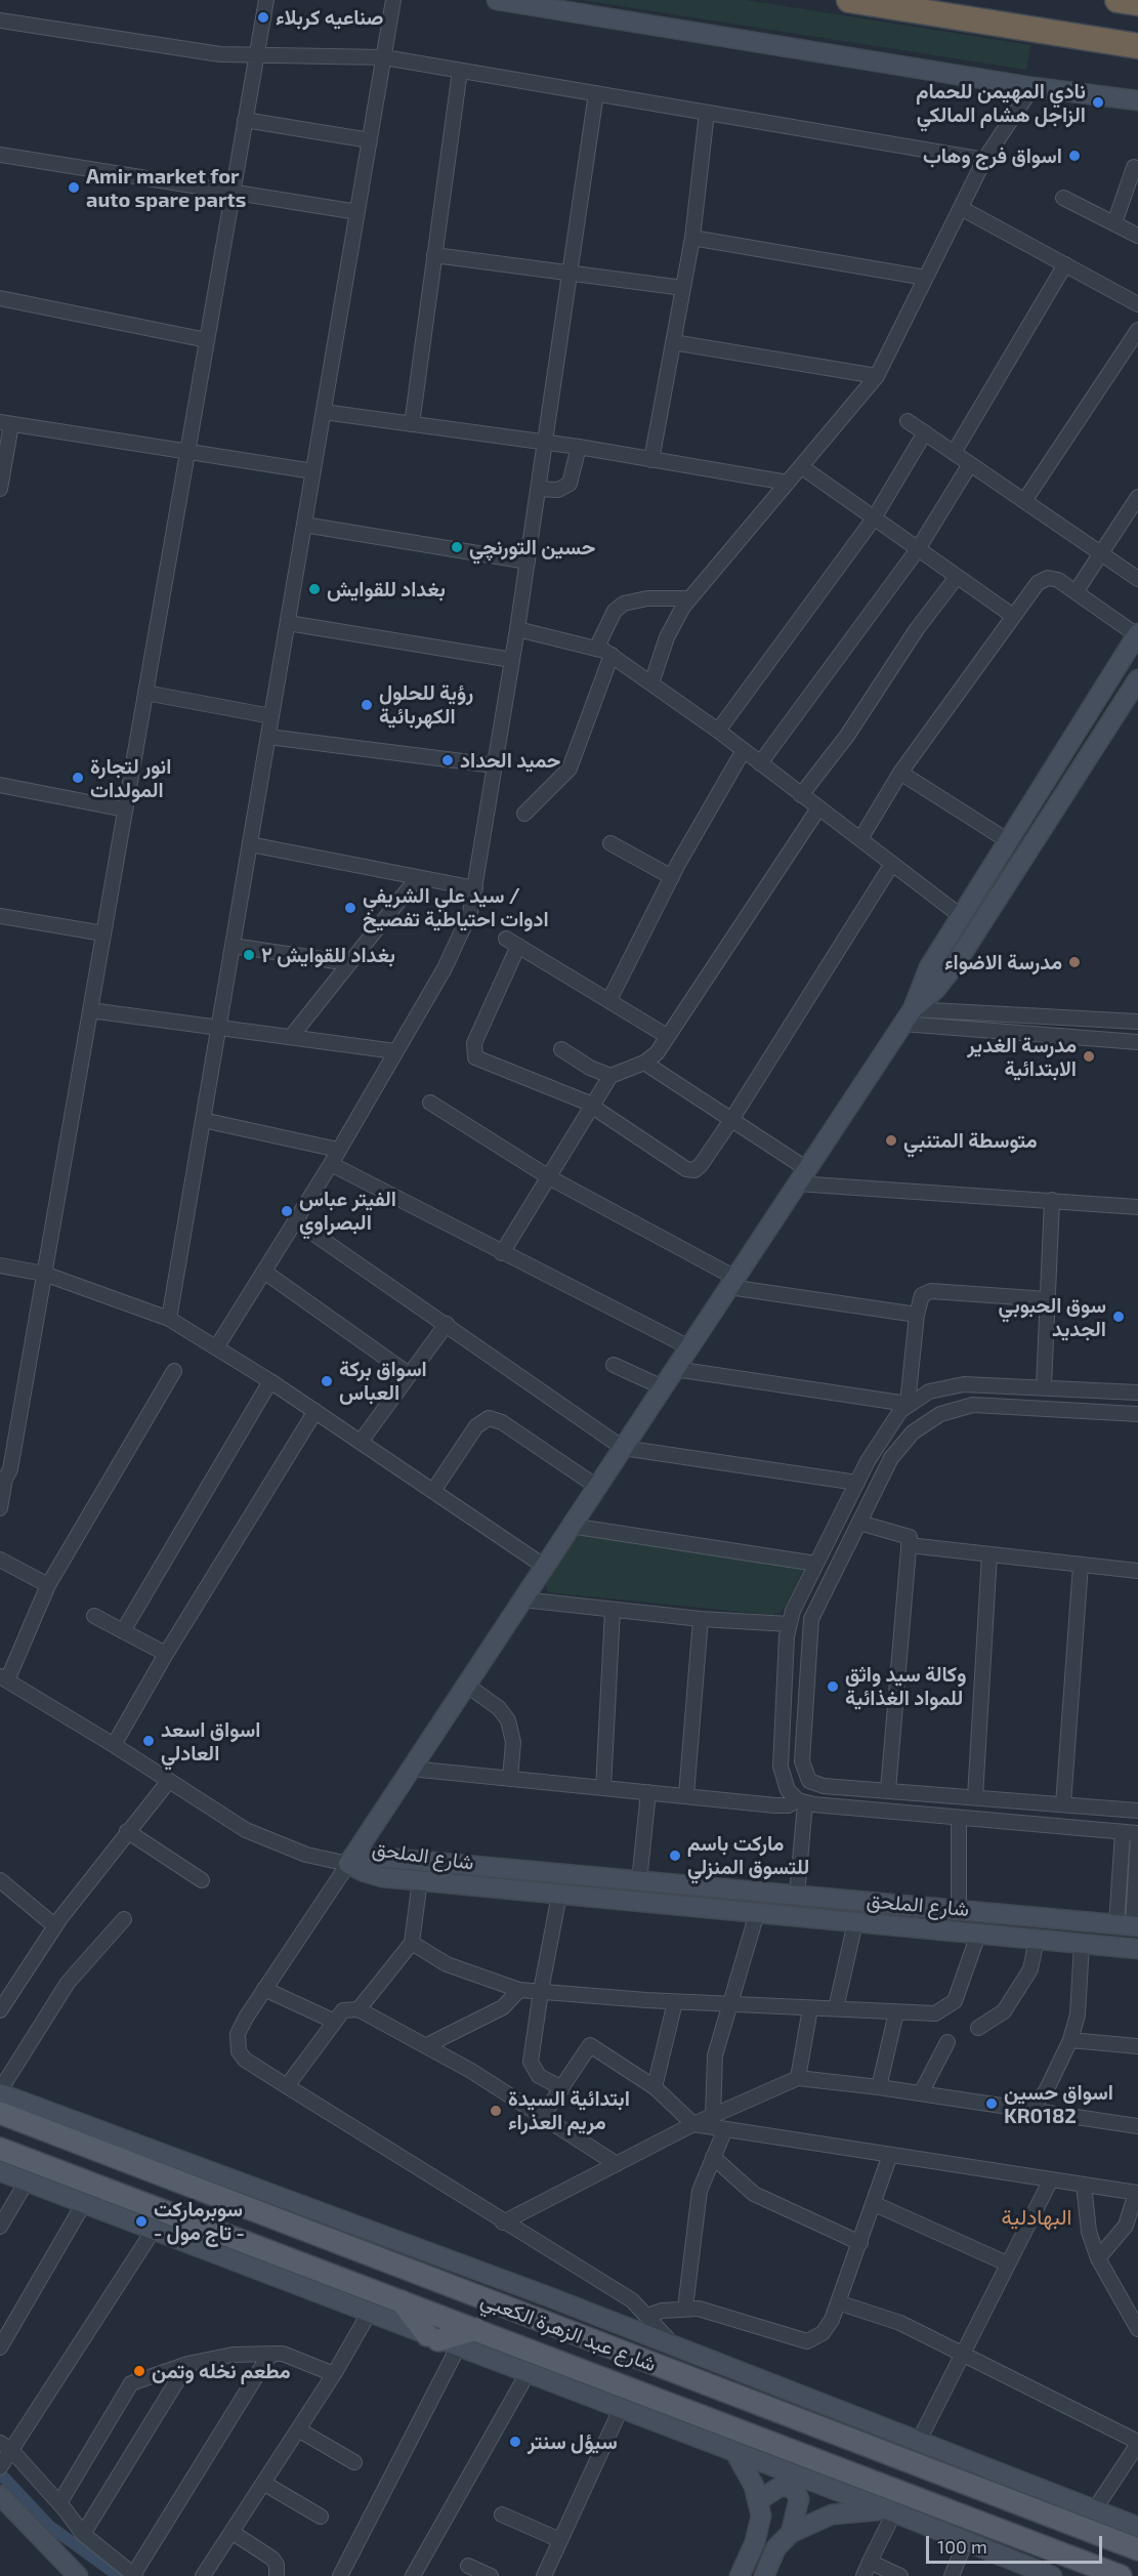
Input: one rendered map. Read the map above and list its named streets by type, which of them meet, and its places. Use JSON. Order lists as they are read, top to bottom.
{
  "streets": {
    "main road": ["شارع عبد الزهرة الكعبي"],
    "street": ["شارع الملحق"]
  },
  "districts": ["البهادلية"],
  "places": [
    "صناعيه كربلاء",
    "نادي المهيمن للحمام الزاجل هشام المالكي",
    "اسواق فرج وهاب",
    "Amir market for auto spare parts",
    "حسين التورنچي",
    "بغداد للقوايش",
    "رؤية للحلول الكهربائية",
    "حميد الحداد",
    "انور لتجارة المولدات",
    "سيد علي الشريفي / ادوات احتياطية تفصيخ",
    "بغداد للقوايش ٢",
    "مدرسة الاضواء",
    "مدرسة الغدير الابتدائية",
    "متوسطة المتنبي",
    "الفيتر عباس البصراوي",
    "سوق الحبوبي الجديد",
    "اسواق بركة العباس",
    "وكالة سيد واثق للمواد الغذائية",
    "اسواق اسعد العادلي",
    "ماركت باسم للتسوق المنزلي",
    "اسواق حسين KR0182",
    "ابتدائية السيدة مريم العذراء",
    "سوبرماركت - تاج مول -",
    "مطعم نخله وتمن",
    "سيؤل سنتر"
  ],
  "scale_bar": "100 m"
}
